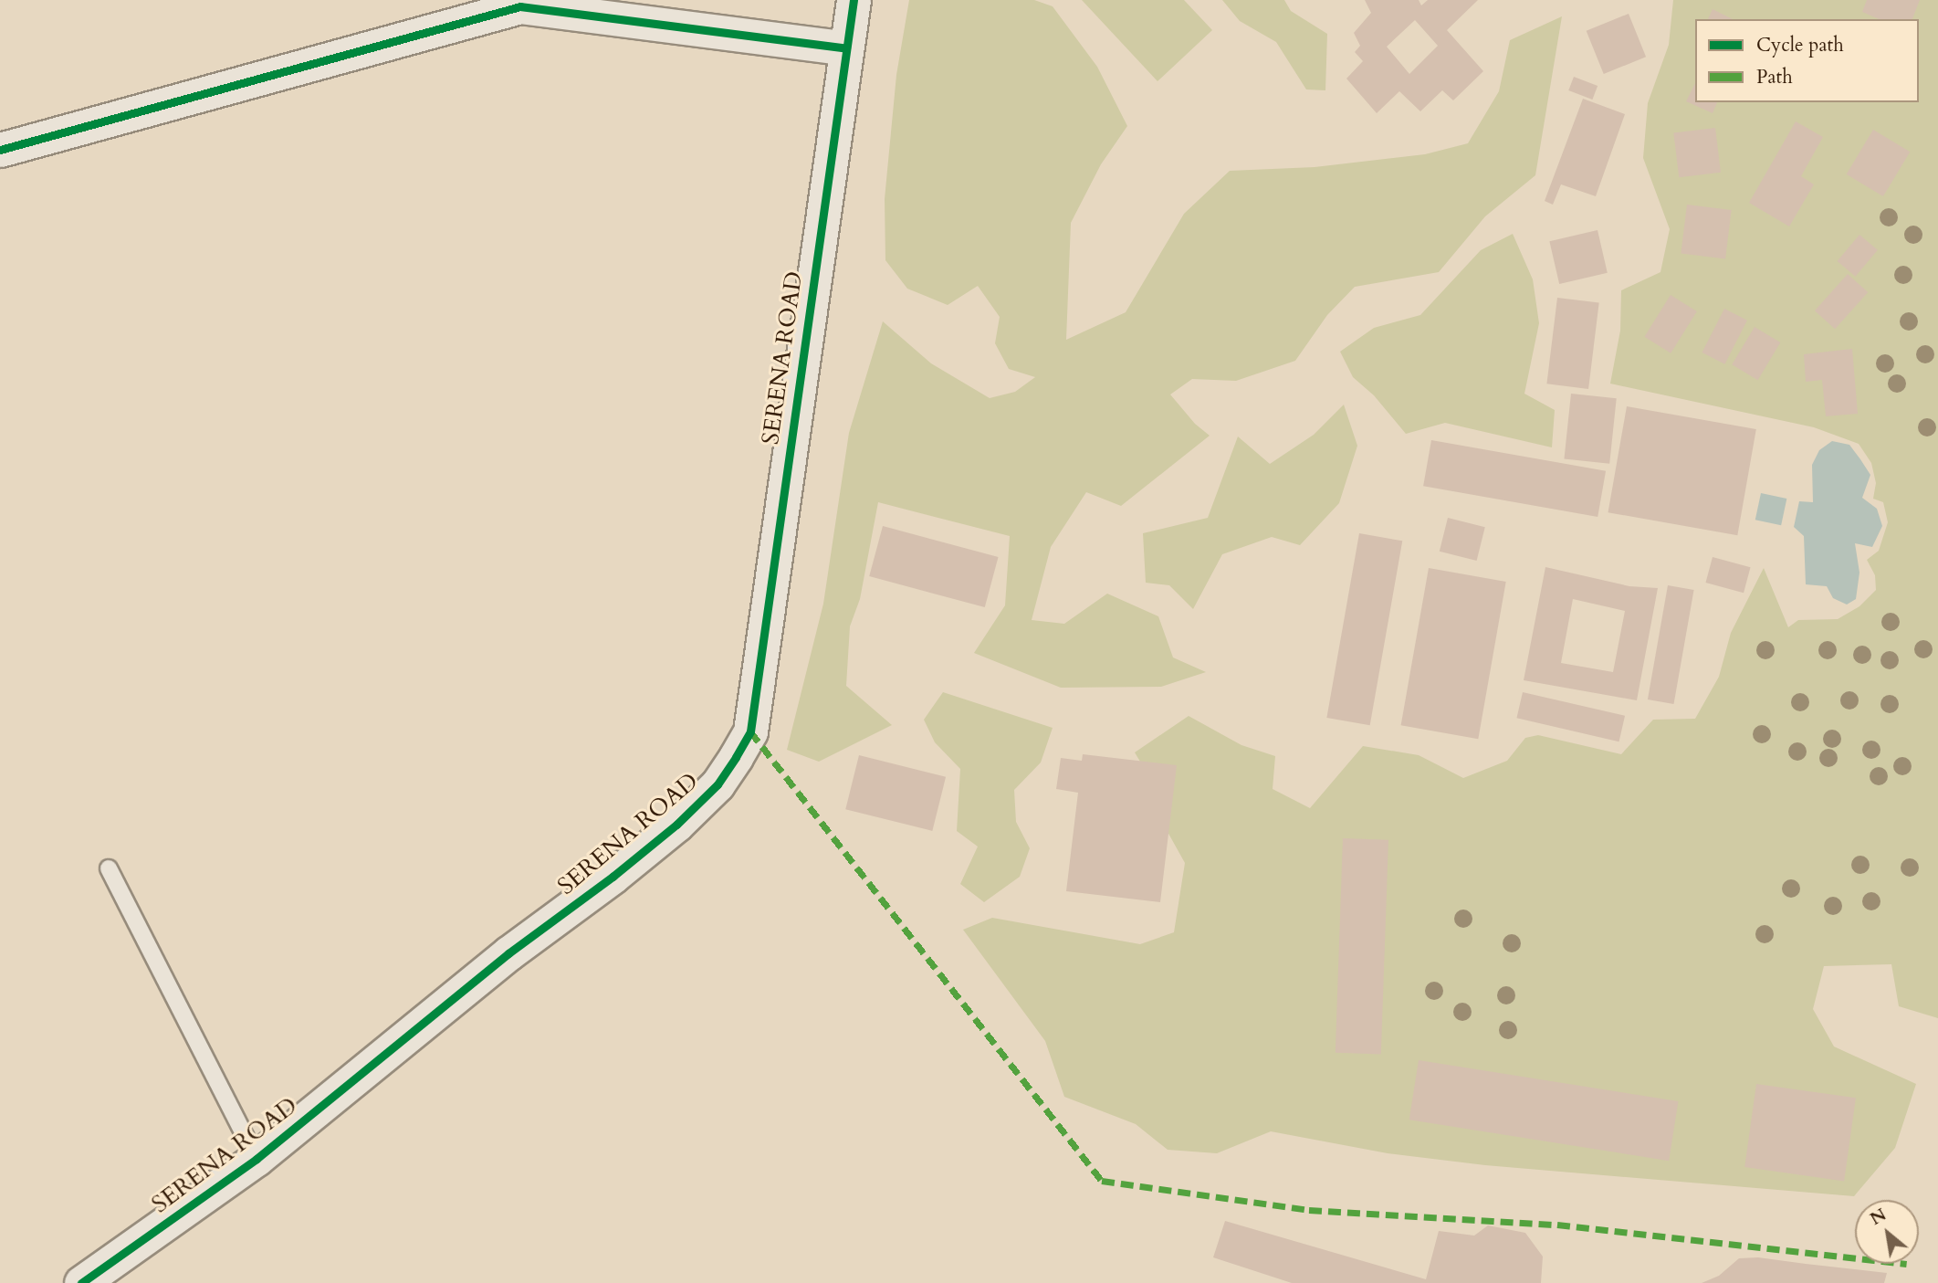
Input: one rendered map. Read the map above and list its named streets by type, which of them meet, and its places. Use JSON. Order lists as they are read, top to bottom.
{
  "streets": {
    "street": ["SERENA ROAD"]
  },
  "legend": ["Cycle path", "Path"],
  "north": "top left"
}
